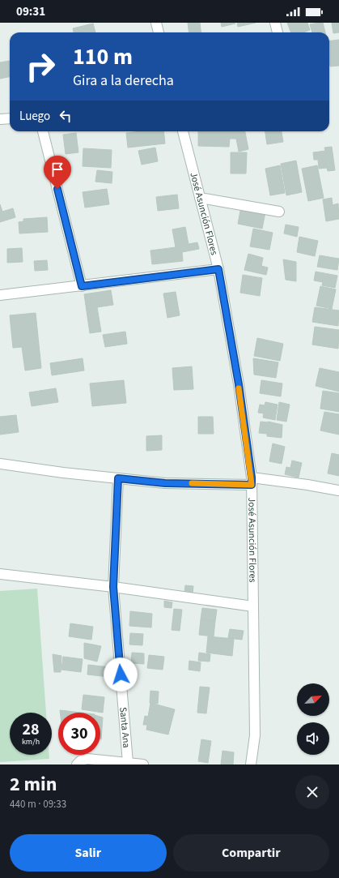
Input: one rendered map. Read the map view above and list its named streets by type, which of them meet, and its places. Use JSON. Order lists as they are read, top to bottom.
{
  "streets": {
    "street": ["José Asunción Flores", "Santa Ana"]
  },
  "north": "top right",
  "page": {
    "status": "09:31",
    "turn": ["110 m", "Gira a la derecha"],
    "then": "Luego",
    "speed": "28 km/h",
    "limit": "30",
    "heading": ["2 min", "440 m · 09:33"],
    "buttons": ["Salir", "Compartir"]
  }
}
